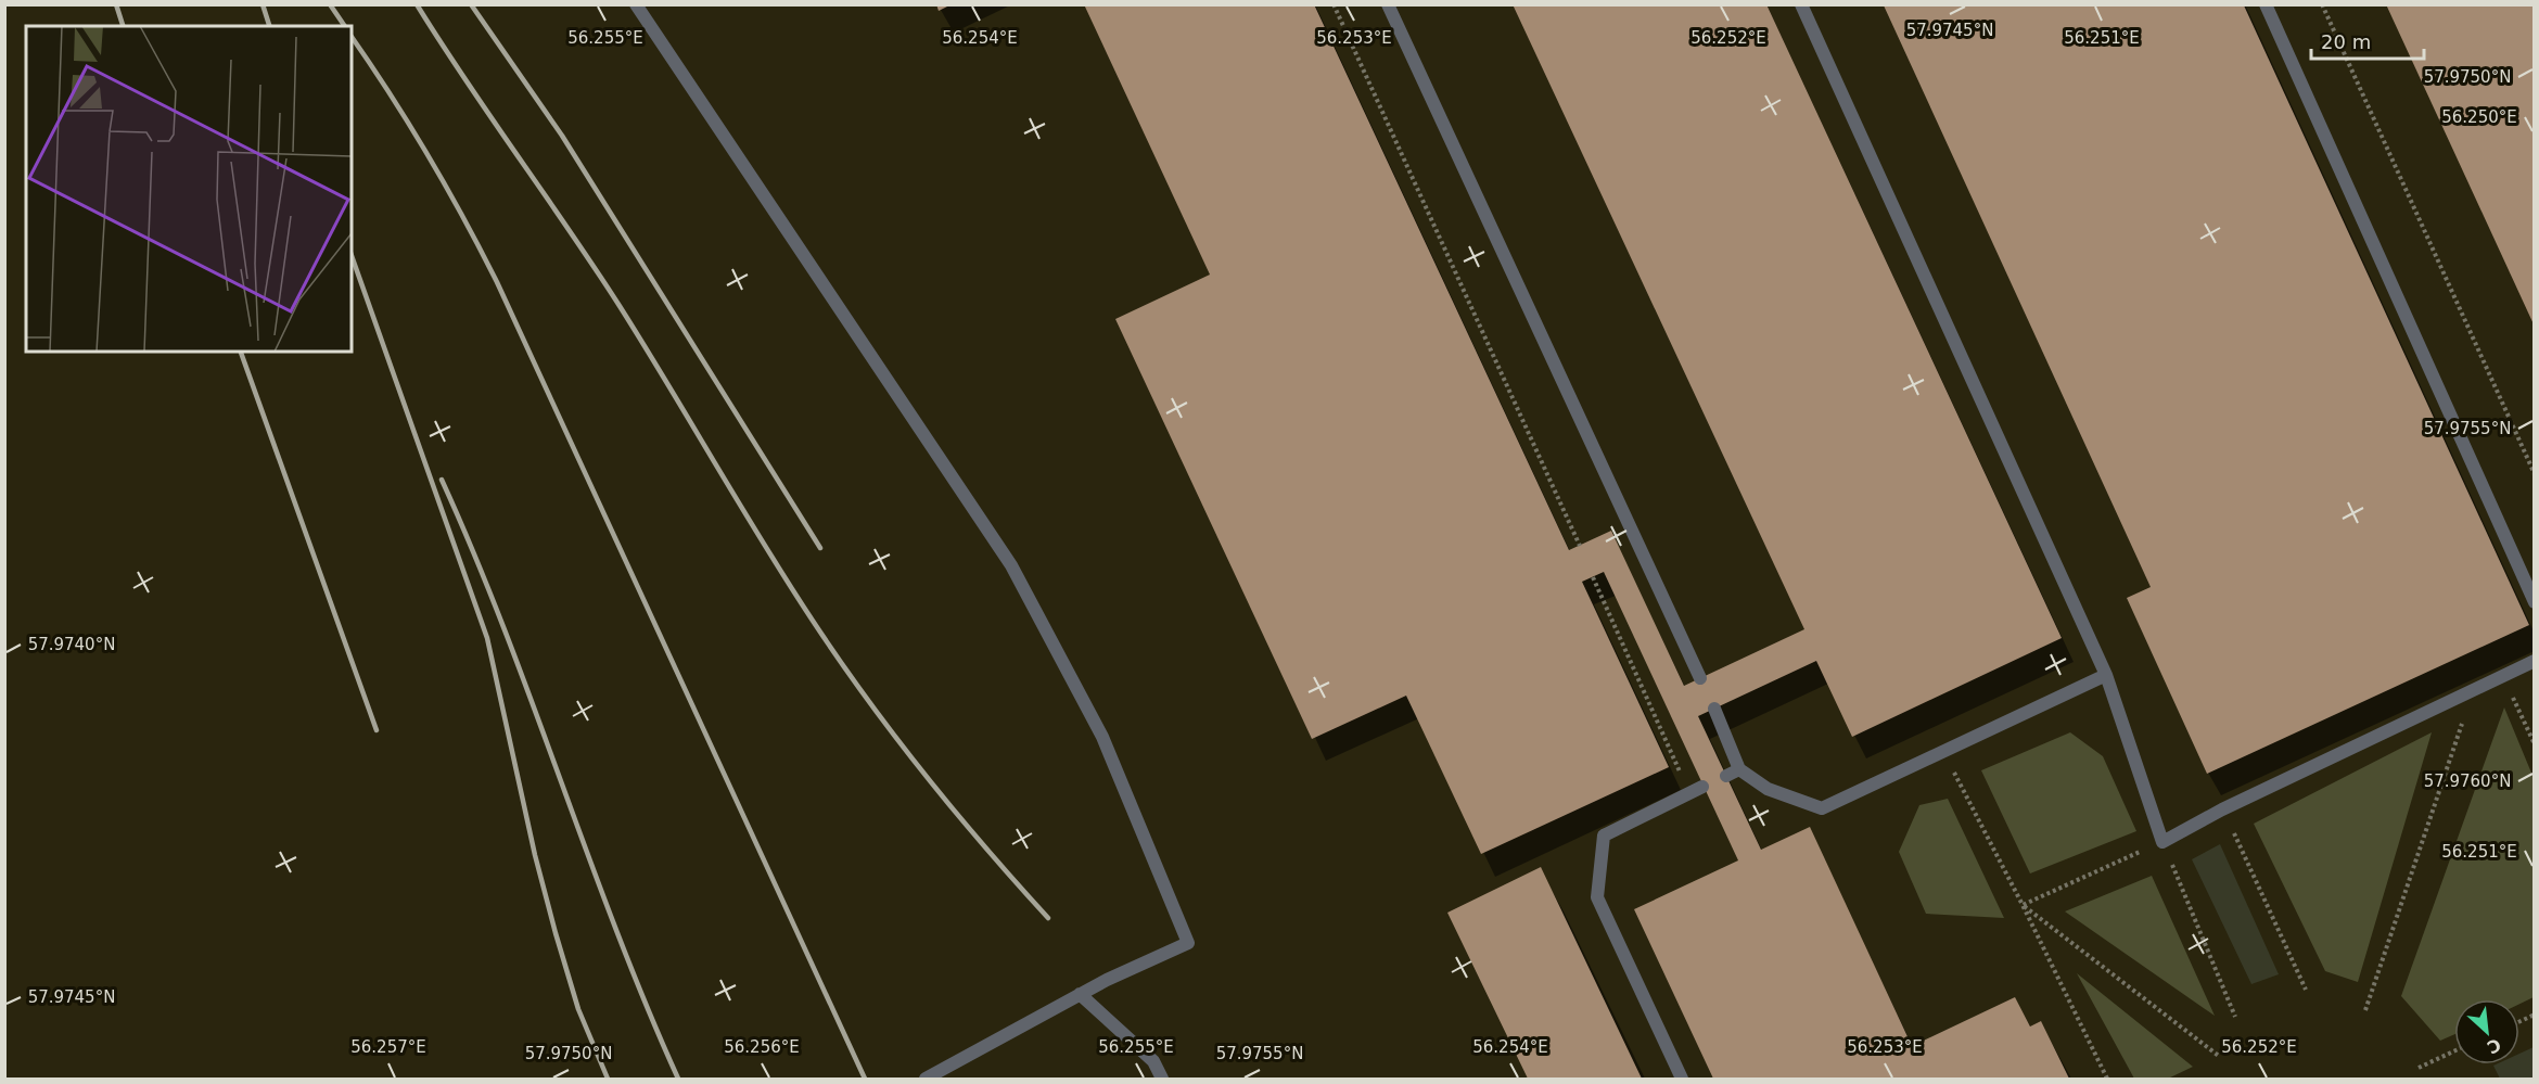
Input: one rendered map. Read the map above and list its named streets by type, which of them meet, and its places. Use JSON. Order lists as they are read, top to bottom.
{
  "scale_bar": "20 m",
  "north": "bottom right",
  "coordinates": [
    "57.9745°N",
    "56.255°E",
    "56.254°E",
    "56.253°E",
    "56.252°E",
    "56.251°E",
    "57.9750°N",
    "56.250°E",
    "57.9755°N",
    "57.9740°N",
    "57.9760°N",
    "56.257°E",
    "56.256°E"
  ]
}
